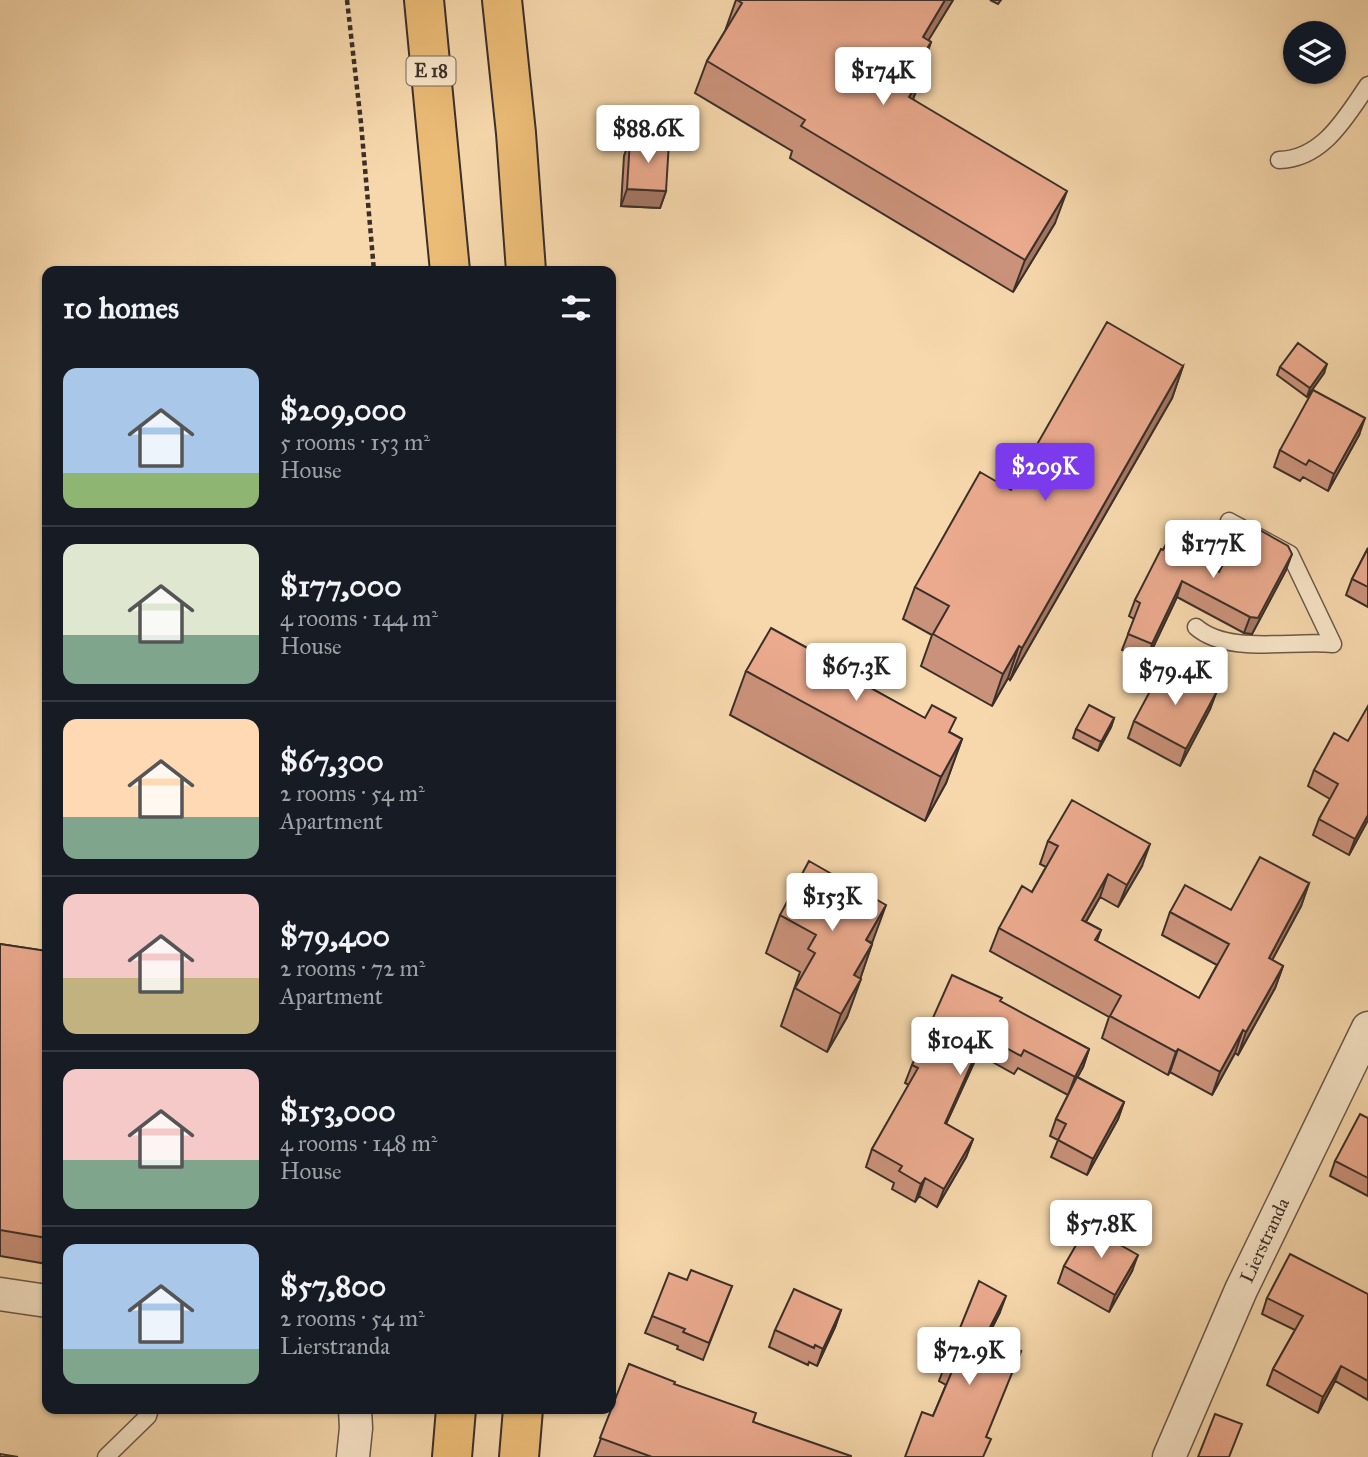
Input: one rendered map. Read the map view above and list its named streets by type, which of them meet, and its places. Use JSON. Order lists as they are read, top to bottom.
{
  "streets": {
    "highway": ["E 18"],
    "street": ["Lierstranda"]
  },
  "page": {
    "price": [
      "$174K",
      "$88.6K",
      "$209K",
      "$177K",
      "$67.3K",
      "$79.4K",
      "$153K",
      "$104K",
      "$57.8K",
      "$72.9K"
    ],
    "heading": "10 homes",
    "list": [
      {
        "name": "$209,000",
        "note": "5 rooms · 153 m² · House"
      },
      {
        "name": "$177,000",
        "note": "4 rooms · 144 m² · House"
      },
      {
        "name": "$67,300",
        "note": "2 rooms · 54 m² · Apartment"
      },
      {
        "name": "$79,400",
        "note": "2 rooms · 72 m² · Apartment"
      },
      {
        "name": "$153,000",
        "note": "4 rooms · 148 m² · House"
      },
      {
        "name": "$57,800",
        "note": "2 rooms · 54 m² · Lierstranda"
      }
    ]
  }
}
